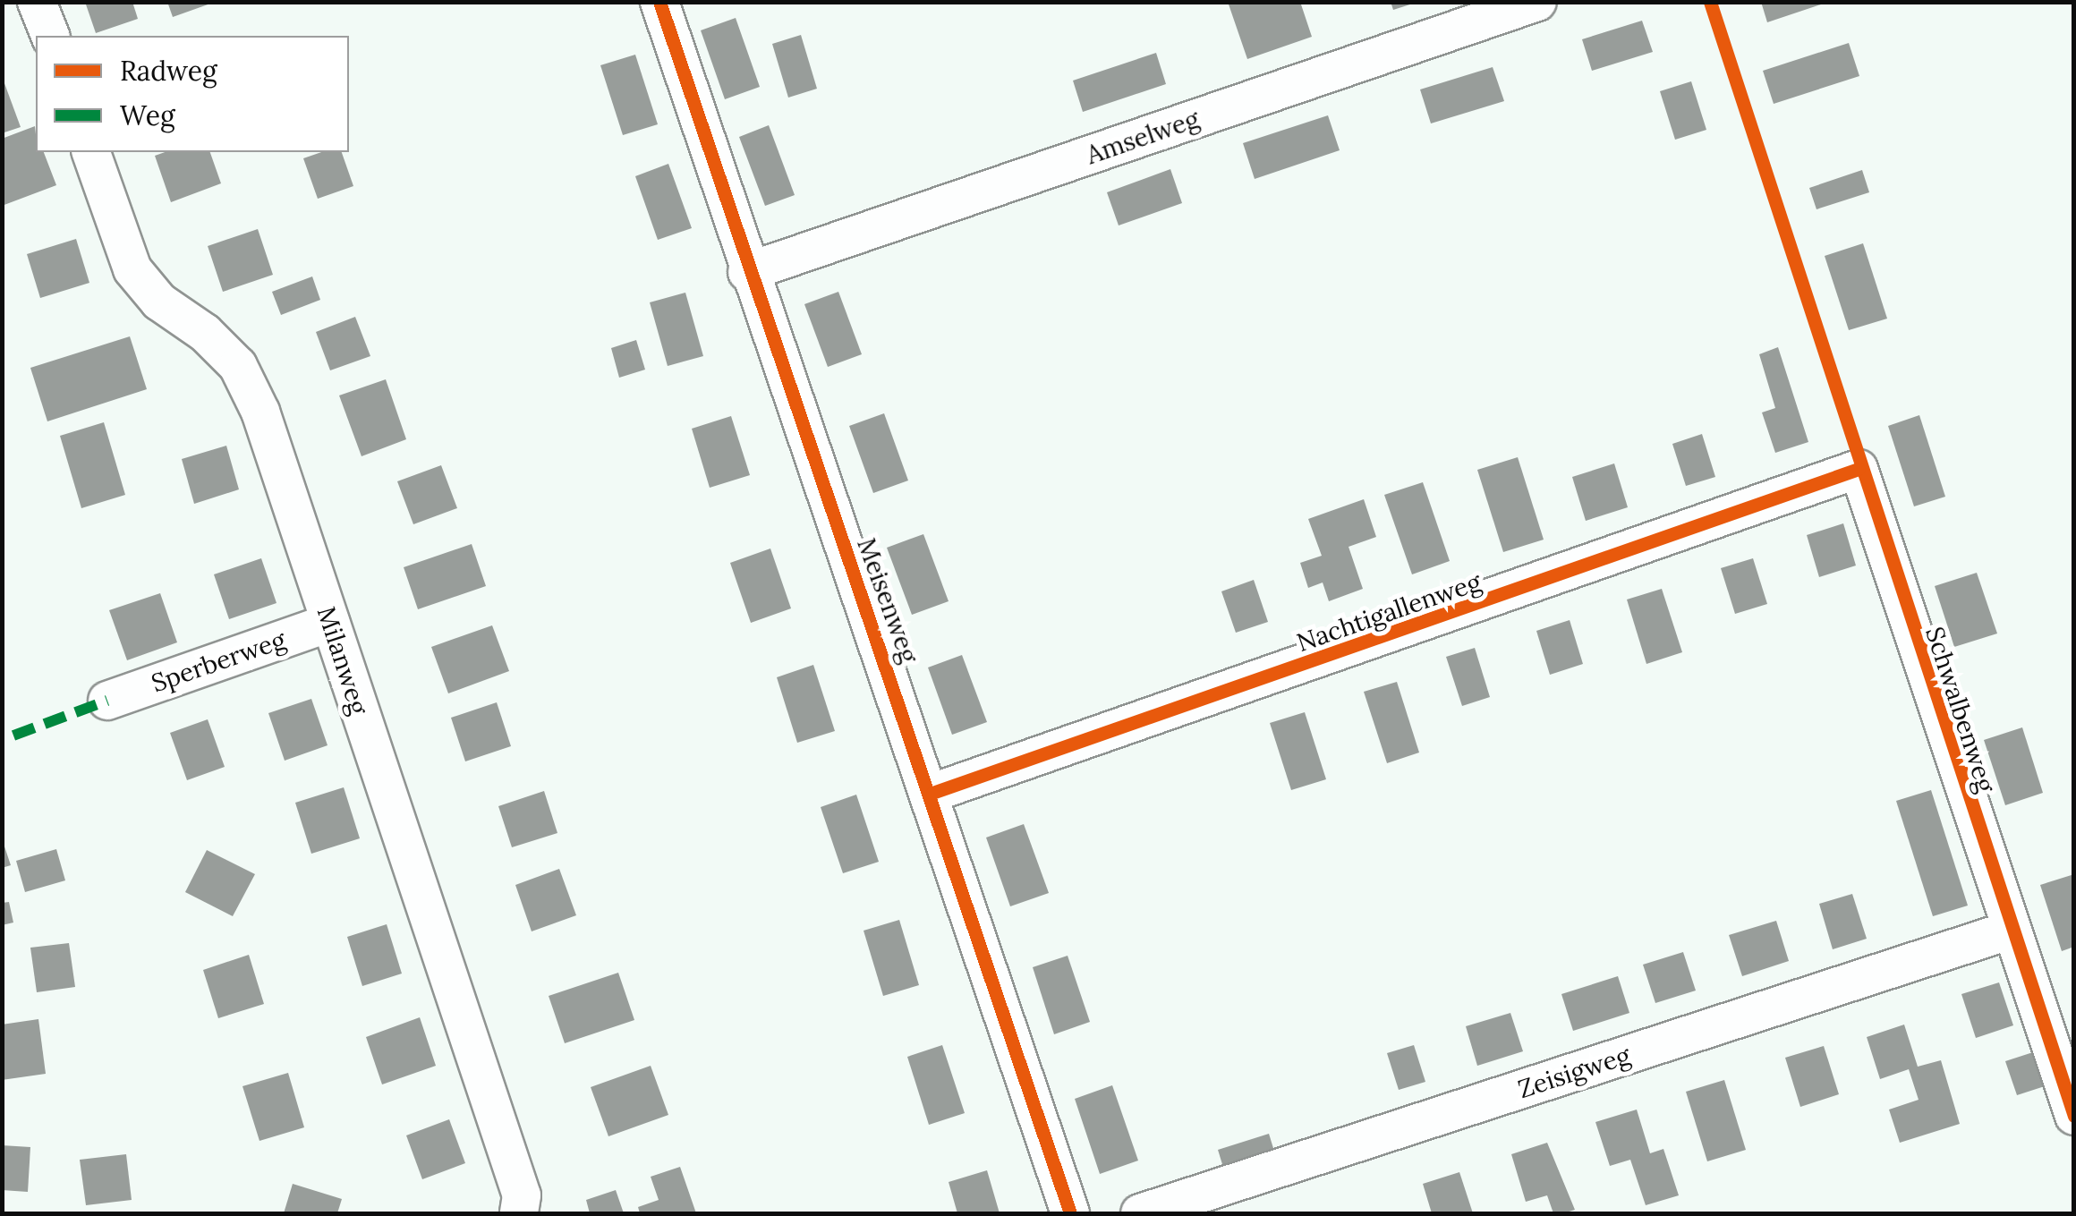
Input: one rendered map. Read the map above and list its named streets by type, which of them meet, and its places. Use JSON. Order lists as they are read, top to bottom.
{
  "streets": {
    "street": [
      "Amselweg",
      "Meisenweg",
      "Nachtigallenweg",
      "Milanweg",
      "Sperberweg",
      "Schwalbenweg",
      "Zeisigweg"
    ]
  },
  "crossings": [
    ["Amselweg", "Meisenweg"],
    ["Meisenweg", "Nachtigallenweg"],
    ["Nachtigallenweg", "Schwalbenweg"],
    ["Milanweg", "Sperberweg"],
    ["Schwalbenweg", "Zeisigweg"]
  ],
  "legend": ["Radweg", "Weg"]
}
